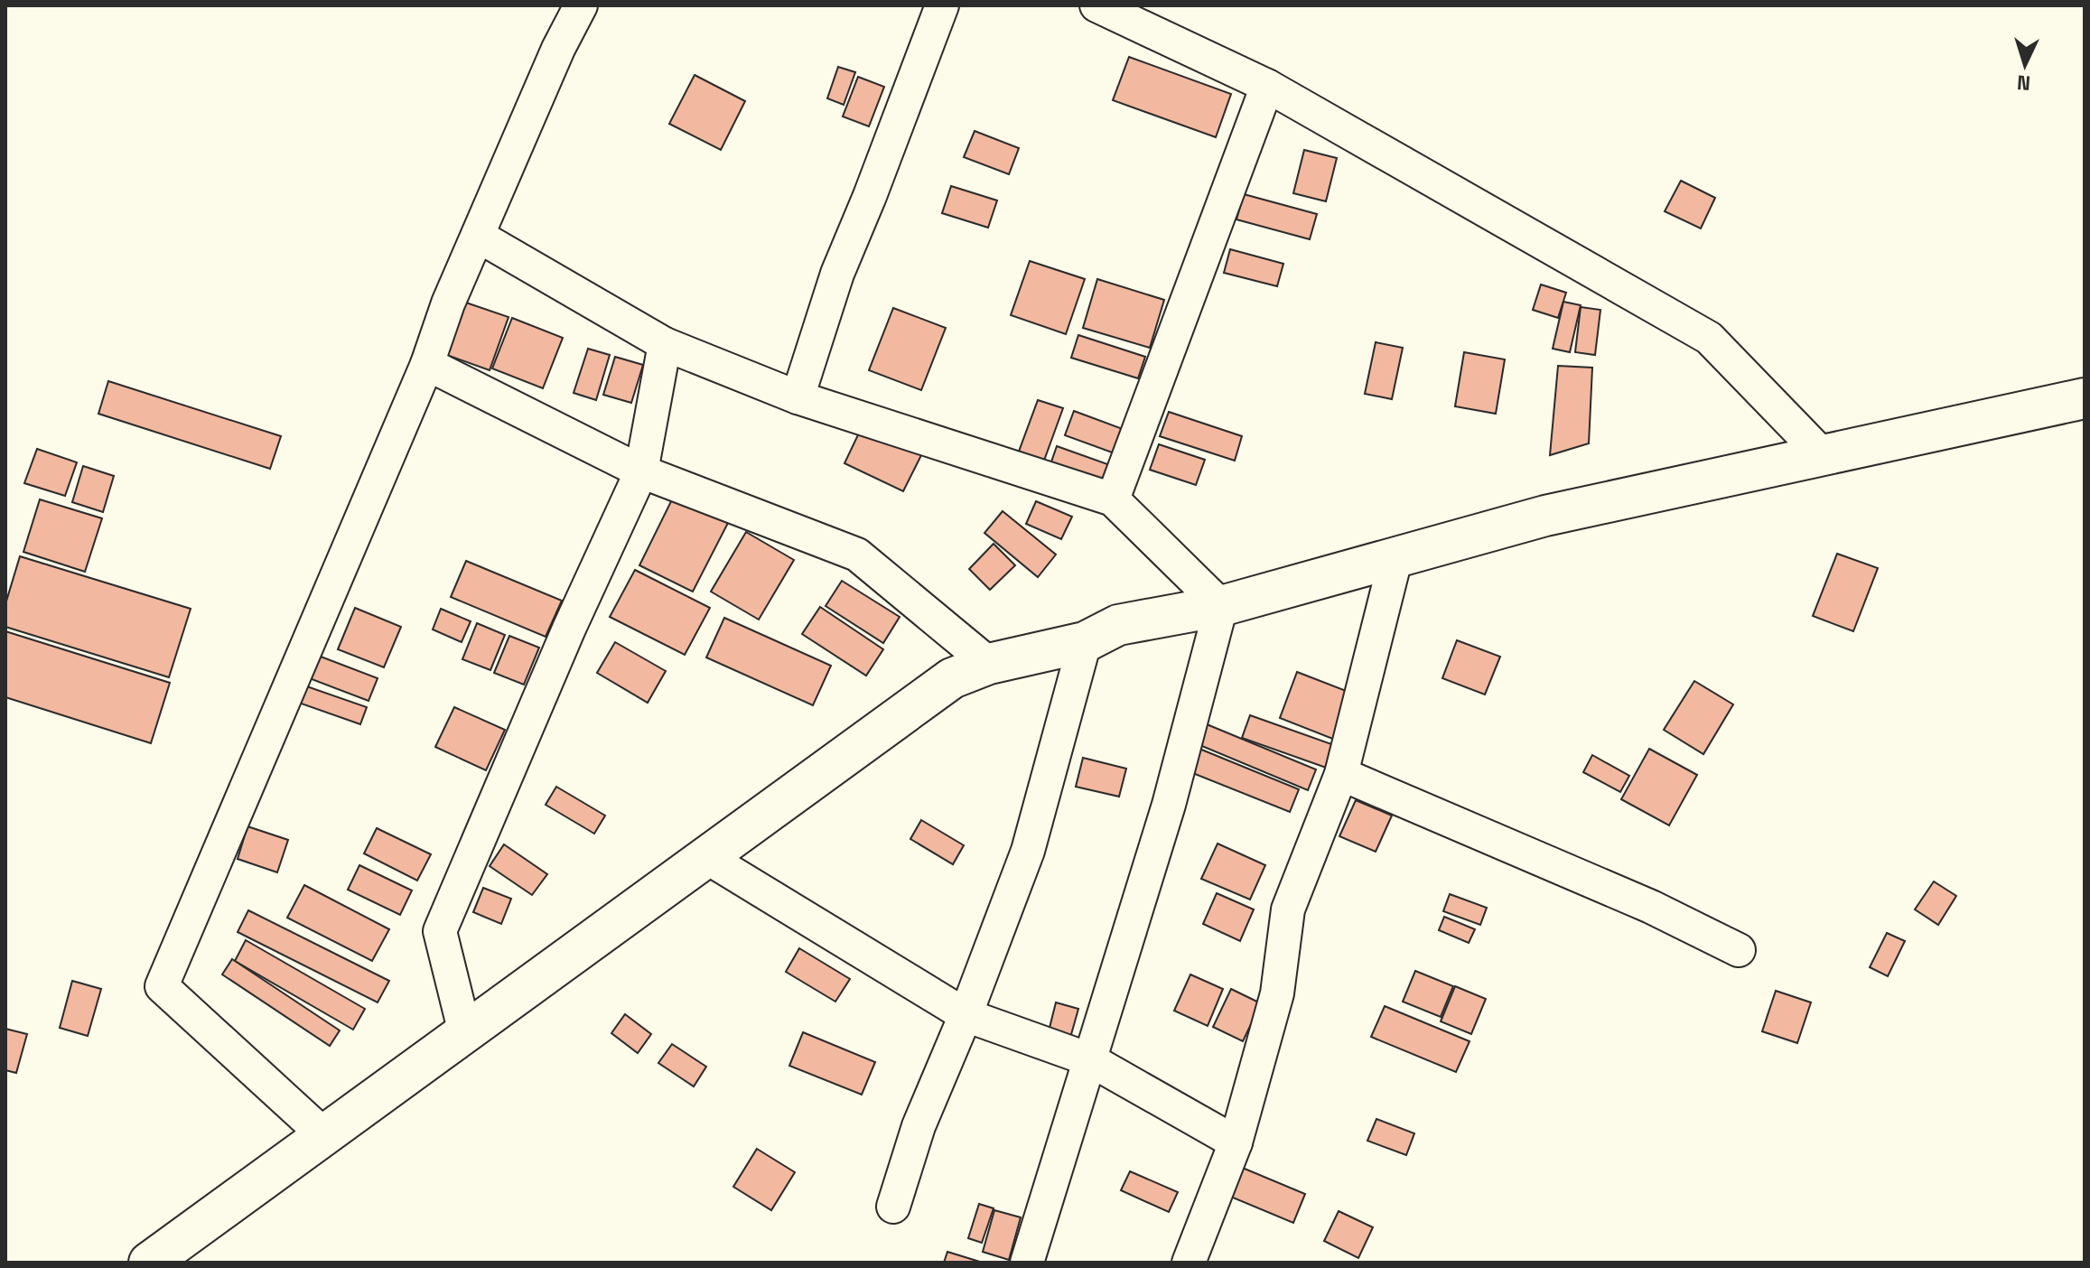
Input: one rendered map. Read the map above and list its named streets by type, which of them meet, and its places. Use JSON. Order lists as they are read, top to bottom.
{
  "north": "bottom"
}
